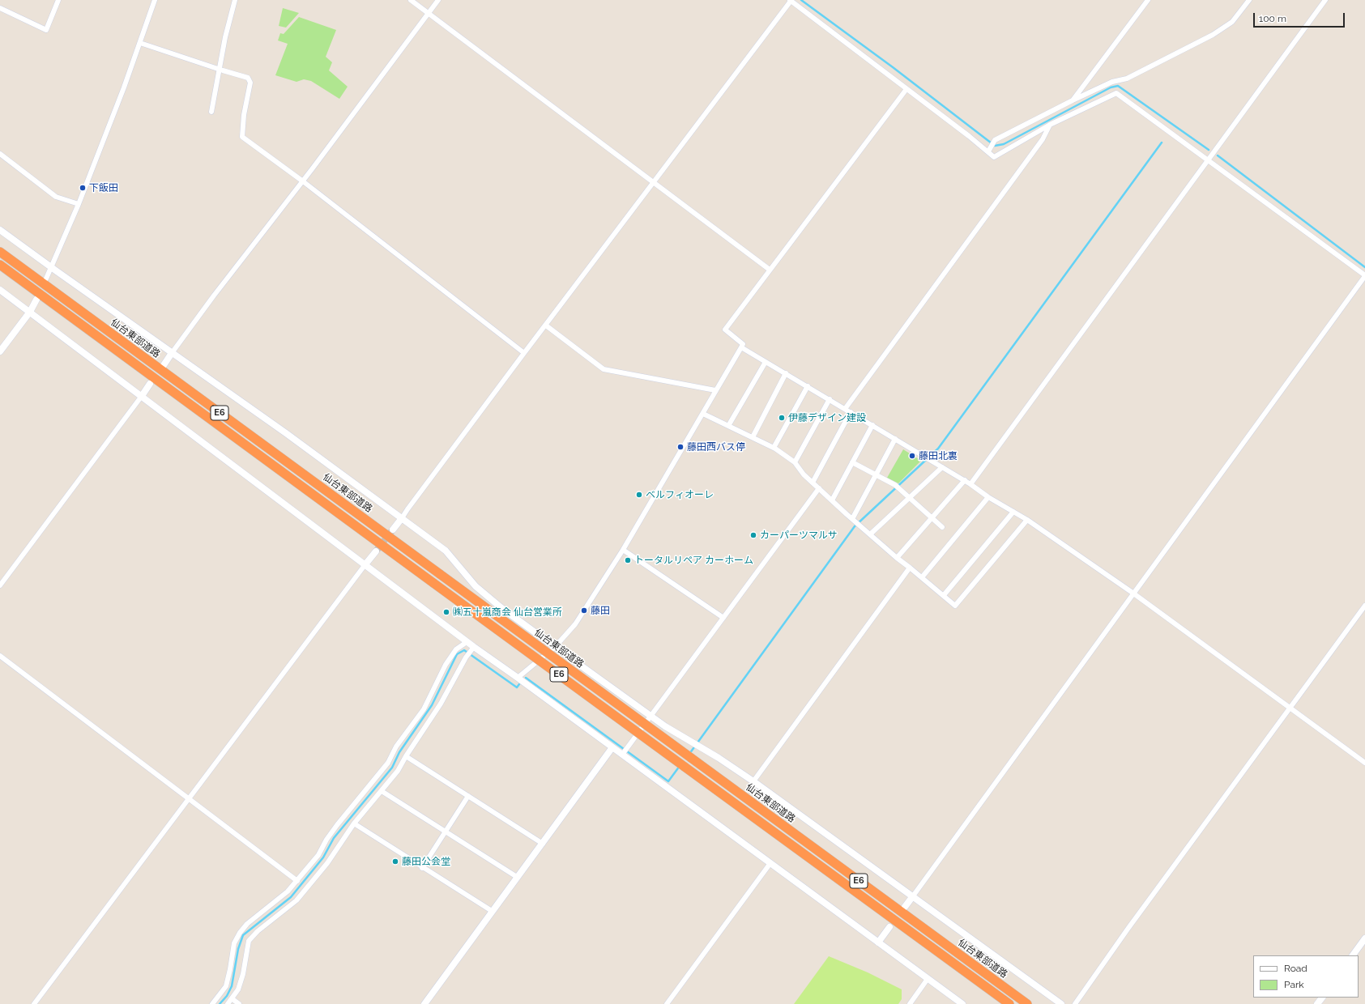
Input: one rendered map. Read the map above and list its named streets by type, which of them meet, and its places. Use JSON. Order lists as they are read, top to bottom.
{
  "streets": {
    "highway": ["仙台東部道路", "E6"]
  },
  "places": [
    "下飯田",
    "伊藤デザイン建設",
    "藤田西バス停",
    "藤田北裏",
    "ベルフィオーレ",
    "カーパーツマルサ",
    "トータルリペア カーホーム",
    "藤田",
    "㈱五十嵐商会 仙台営業所",
    "藤田公会堂"
  ],
  "legend": ["Road", "Park"],
  "scale_bar": "100 m"
}
